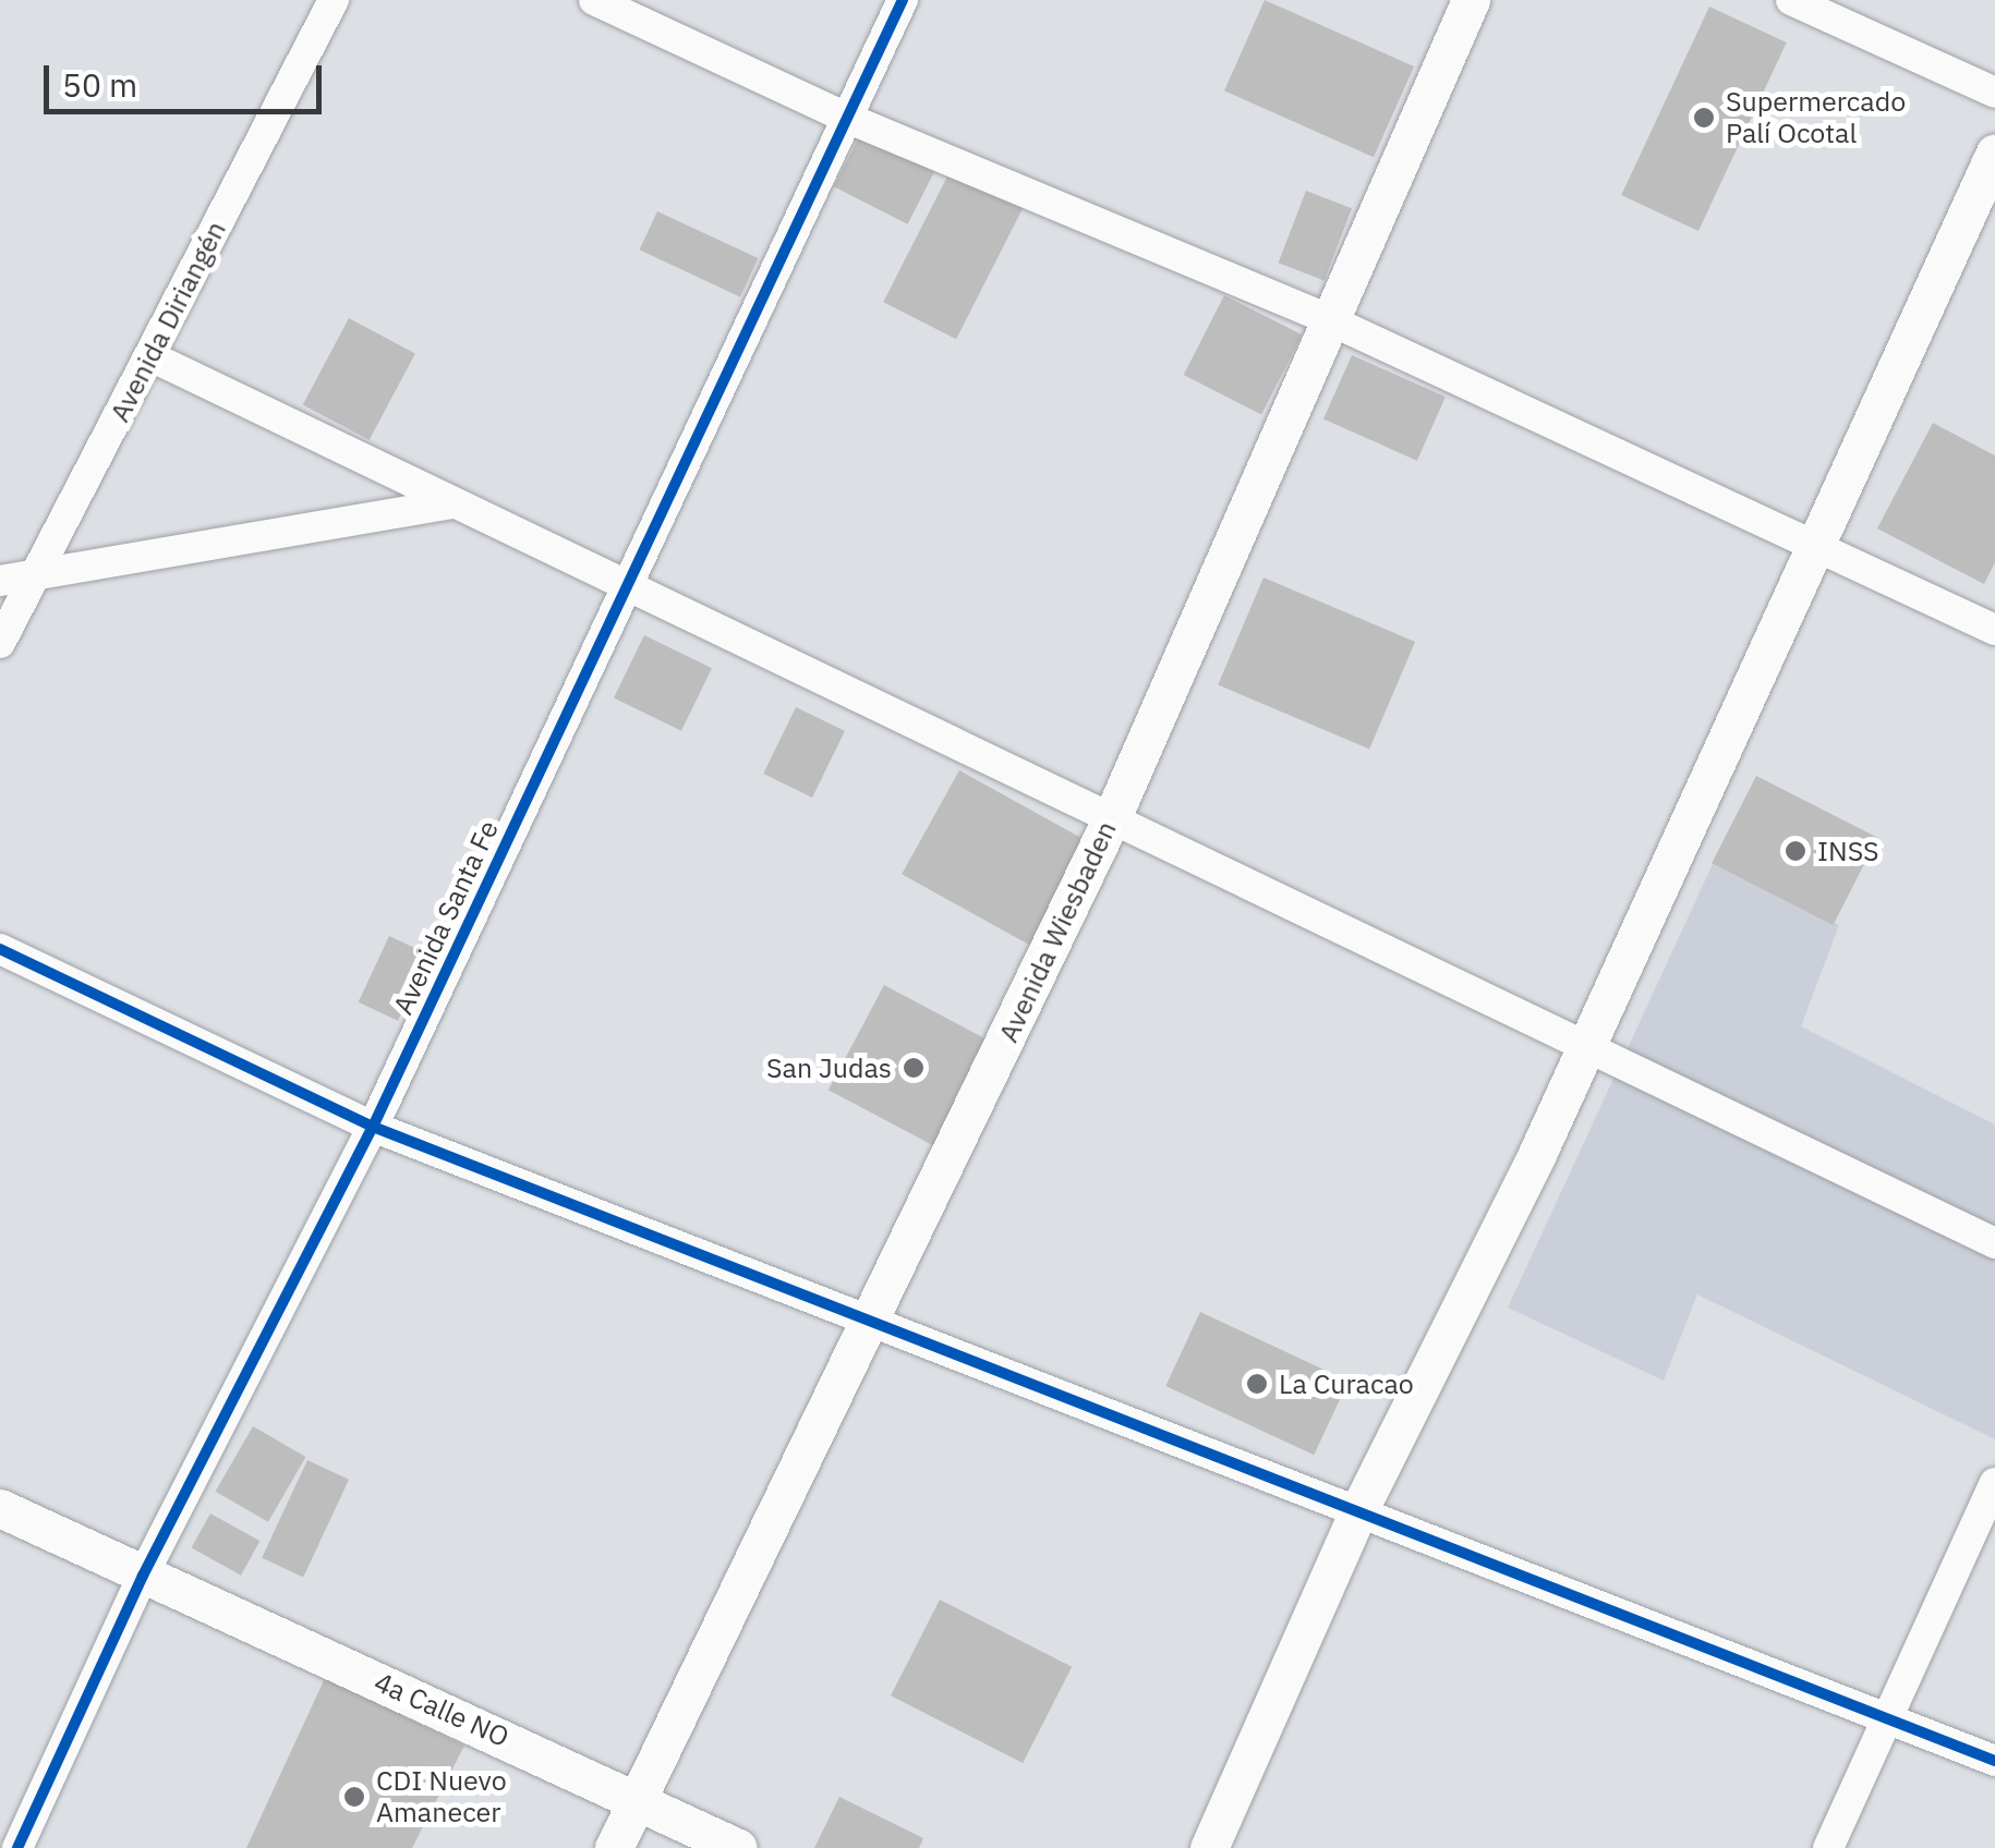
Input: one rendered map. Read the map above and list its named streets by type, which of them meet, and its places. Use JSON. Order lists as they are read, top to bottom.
{
  "streets": {
    "street": [
      "Avenida Diriangén",
      "Avenida Santa Fe",
      "Avenida Wiesbaden",
      "4a Calle NO"
    ]
  },
  "crossings": [
    ["Avenida Santa Fe", "4a Calle NO"],
    ["Avenida Wiesbaden", "4a Calle NO"]
  ],
  "places": [
    "Supermercado Palí Ocotal",
    "INSS",
    "San Judas",
    "La Curacao",
    "CDI Nuevo Amanecer"
  ],
  "scale_bar": "50 m"
}
